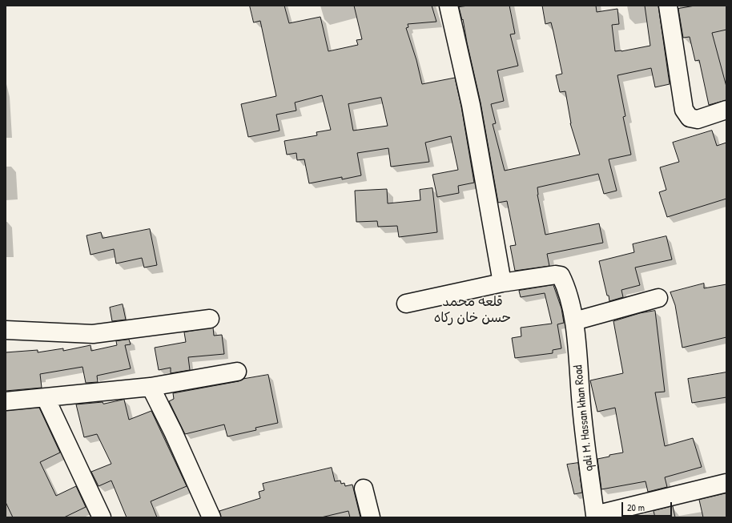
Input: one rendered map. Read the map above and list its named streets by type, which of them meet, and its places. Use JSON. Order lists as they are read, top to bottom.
{
  "streets": {
    "street": ["qali M. Hassan khan Road"]
  },
  "districts": ["قلعه محمد حسن خان رکاه"],
  "scale_bar": "20 m"
}
